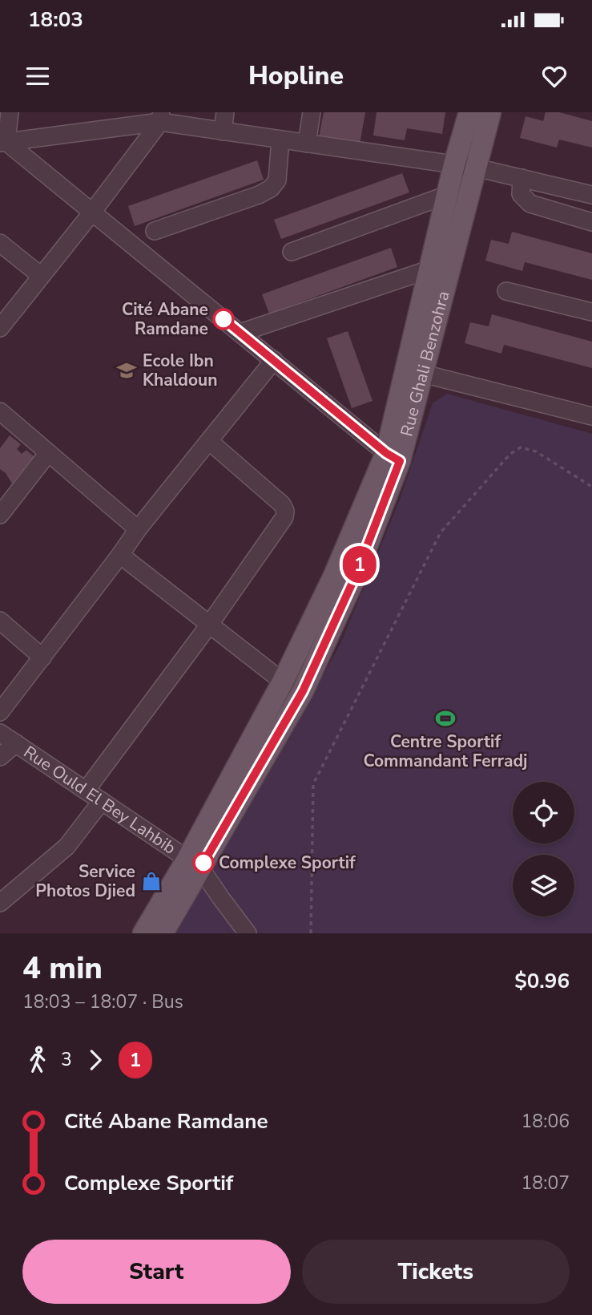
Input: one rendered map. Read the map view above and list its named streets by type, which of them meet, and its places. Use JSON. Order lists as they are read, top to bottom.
{
  "streets": {
    "main road": ["Rue Ghali Benzohra"],
    "street": ["Rue Ould El Bey Lahbib"]
  },
  "crossings": [
    ["Rue Ghali Benzohra", "Rue Ould El Bey Lahbib"]
  ],
  "places": {
    "other": ["Cité Abane Ramdane", "Complexe Sportif"],
    "school or university": ["Ecole Ibn Khaldoun"],
    "sports": ["Centre Sportif Commandant Ferradj"],
    "shop": ["Service Photos Djied"]
  },
  "lines": ["bus line 1"],
  "page": {
    "status": "18:03",
    "header": "Hopline",
    "on_map": "1",
    "heading": ["4 min", "18:03 – 18:07 · Bus", "$0.96"],
    "legs": ["3", "1"],
    "list": [
      {
        "name": "Cité Abane Ramdane",
        "value": "18:06"
      },
      {
        "name": "Complexe Sportif",
        "value": "18:07"
      }
    ],
    "buttons": ["Start", "Tickets"]
  }
}
